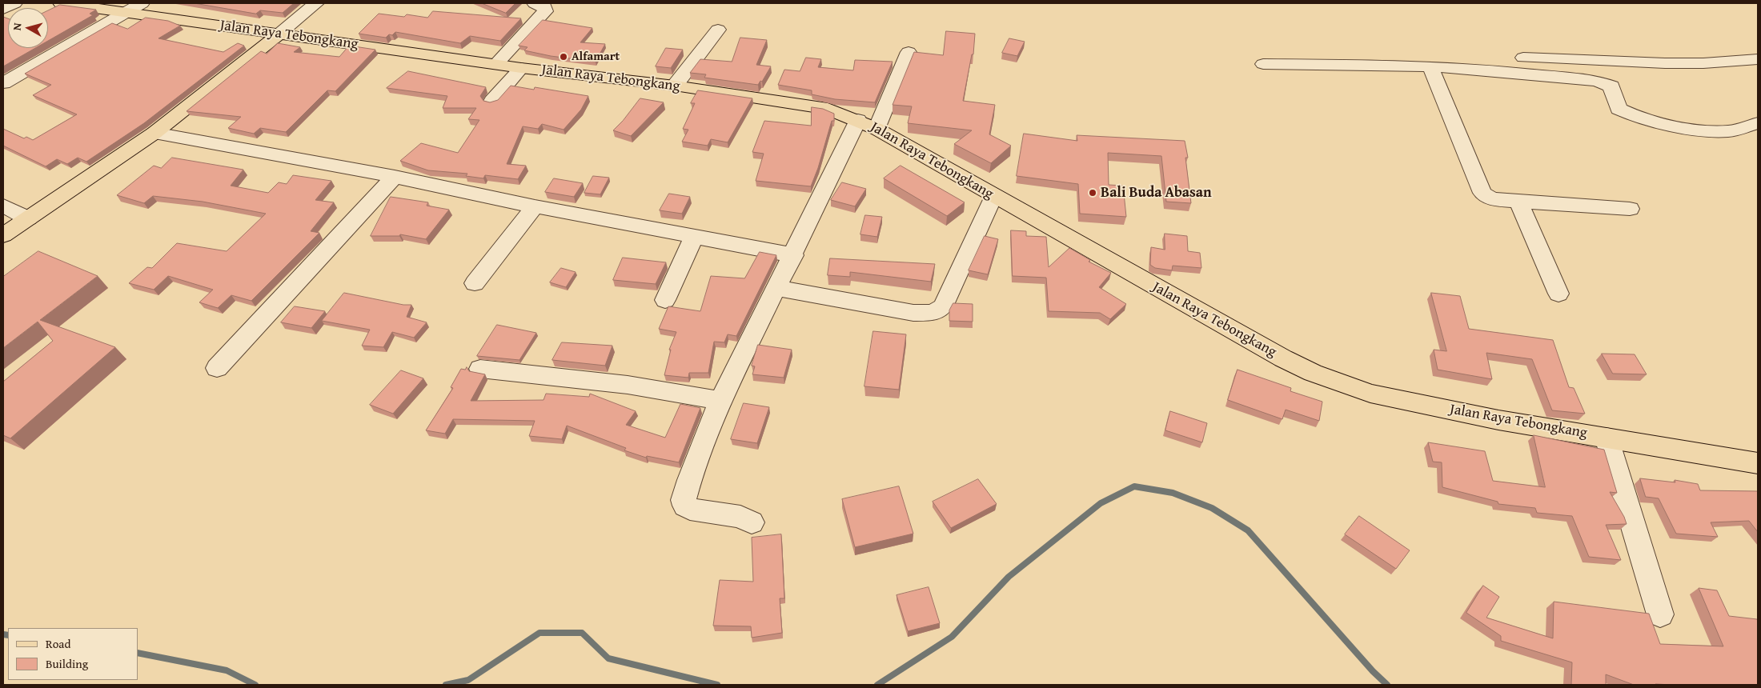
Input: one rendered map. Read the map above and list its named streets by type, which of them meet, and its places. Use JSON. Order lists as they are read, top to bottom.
{
  "streets": {
    "main road": ["Jalan Raya Tebongkang"]
  },
  "places": ["Alfamart", "Bali Buda Abasan"],
  "legend": ["Road", "Building"],
  "north": "left"
}
